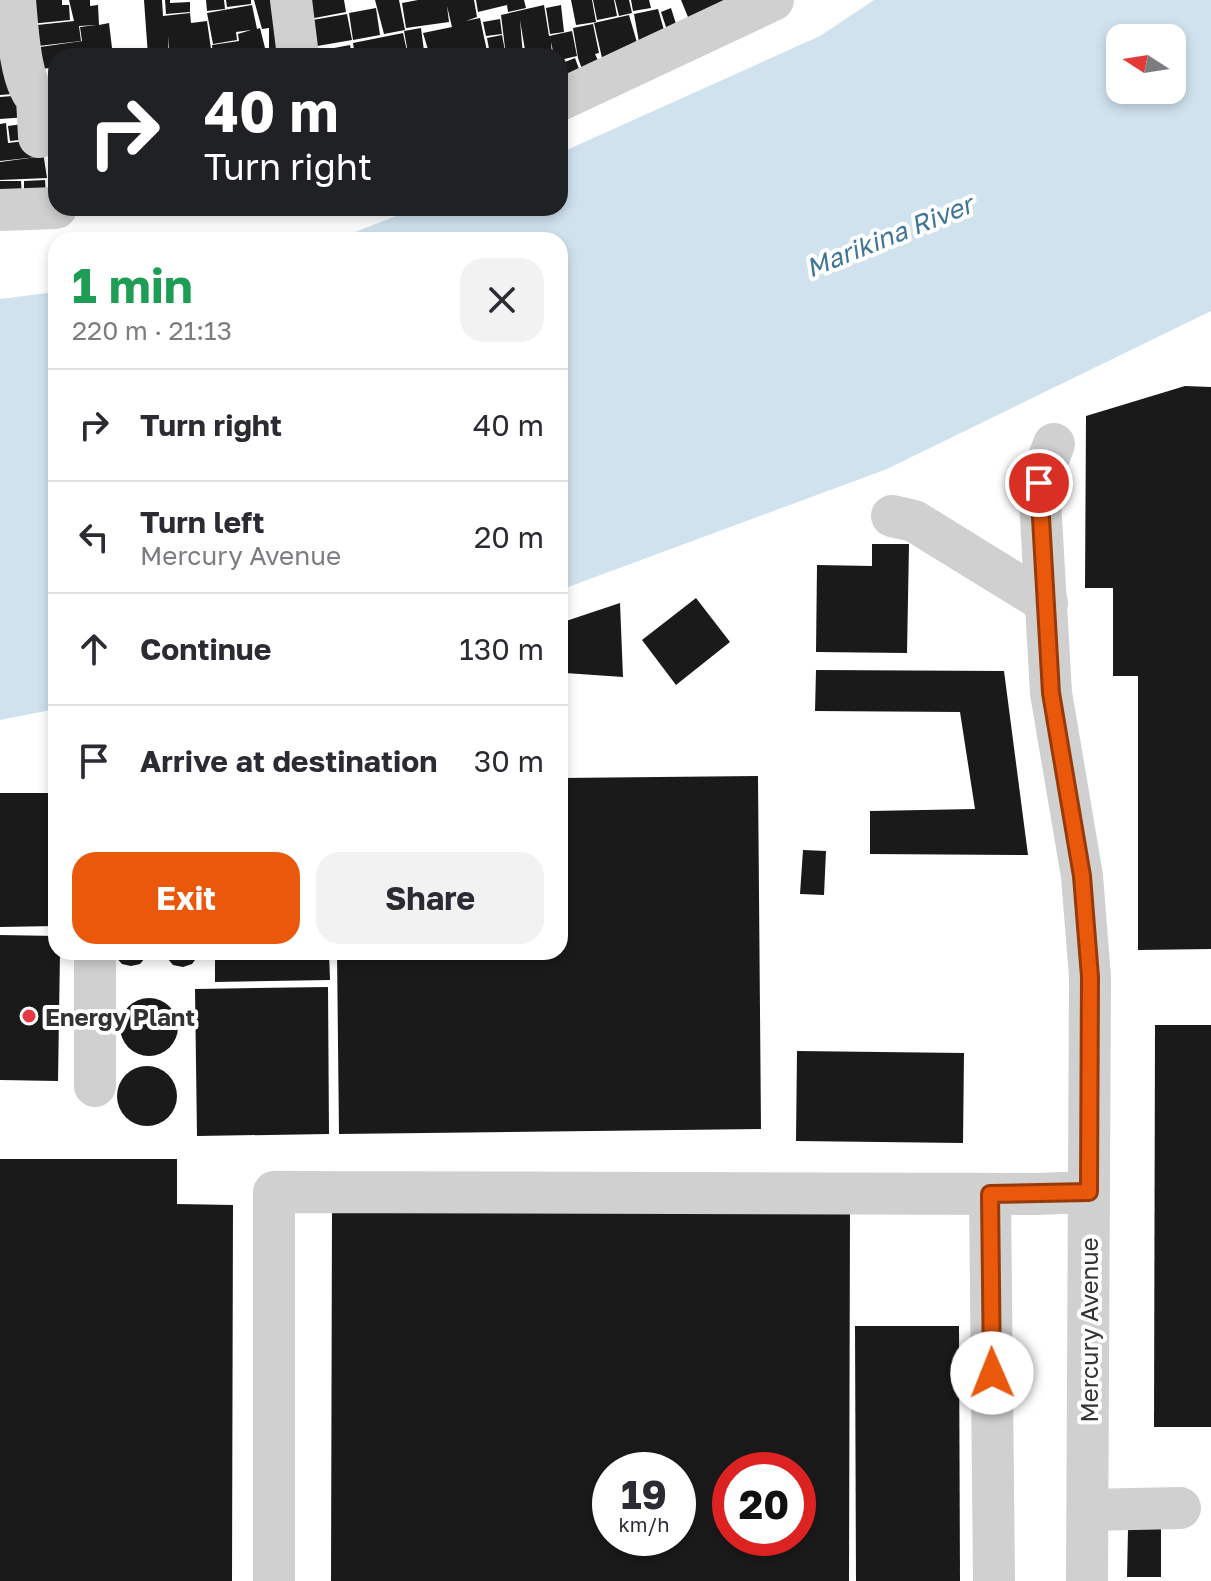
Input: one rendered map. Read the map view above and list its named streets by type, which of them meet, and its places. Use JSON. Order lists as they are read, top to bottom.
{
  "streets": {
    "street": ["Mercury Avenue"]
  },
  "water": ["Marikina River"],
  "places": ["Energy Plant"],
  "north": "left",
  "page": {
    "turn": ["40 m", "Turn right"],
    "heading": ["1 min", "220 m · 21:13"],
    "list": [
      {
        "name": "Turn right",
        "value": "40 m"
      },
      {
        "name": "Turn left",
        "note": "Mercury Avenue",
        "value": "20 m"
      },
      {
        "name": "Continue",
        "value": "130 m"
      },
      {
        "name": "Arrive at destination",
        "value": "30 m"
      }
    ],
    "buttons": ["Exit", "Share"],
    "speed": "19 km/h",
    "limit": "20"
  }
}
